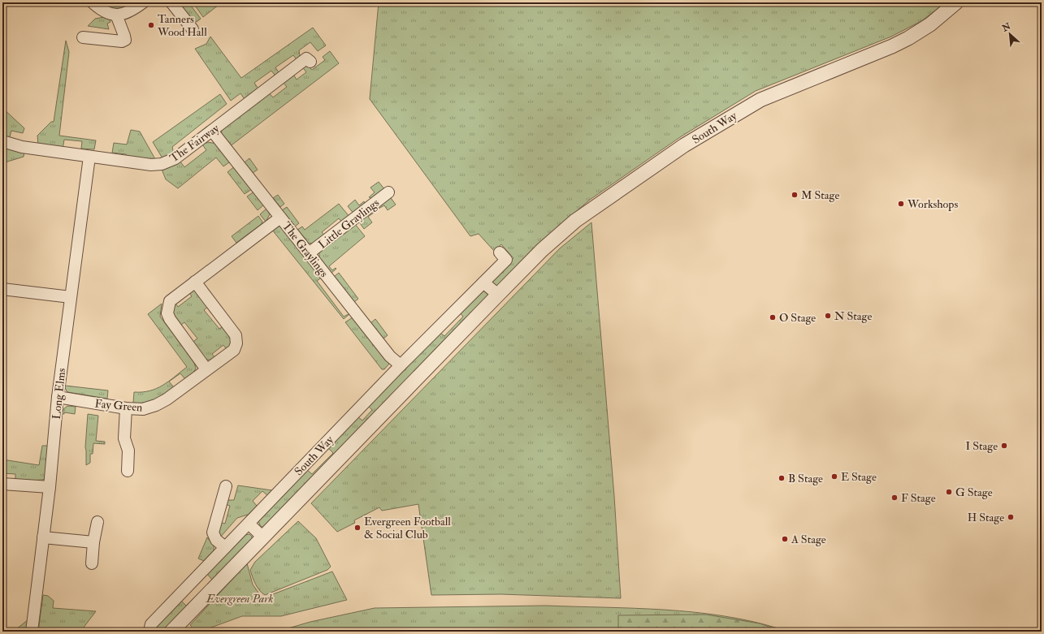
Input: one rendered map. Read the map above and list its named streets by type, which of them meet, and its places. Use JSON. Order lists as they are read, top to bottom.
{
  "streets": {
    "street": [
      "South Way",
      "The Fairway",
      "Little Graylings",
      "The Graylings",
      "Long Elms",
      "Fay Green"
    ]
  },
  "crossings": [
    ["South Way", "The Graylings"],
    ["The Fairway", "The Graylings"],
    ["The Fairway", "Long Elms"],
    ["Little Graylings", "The Graylings"],
    ["Long Elms", "Fay Green"]
  ],
  "parks": ["Evergreen Park"],
  "places": [
    "Tanners Wood Hall",
    "M Stage",
    "Workshops",
    "N Stage",
    "O Stage",
    "I Stage",
    "E Stage",
    "B Stage",
    "G Stage",
    "F Stage",
    "H Stage",
    "Evergreen Football & Social Club",
    "A Stage"
  ],
  "north": "top left"
}
